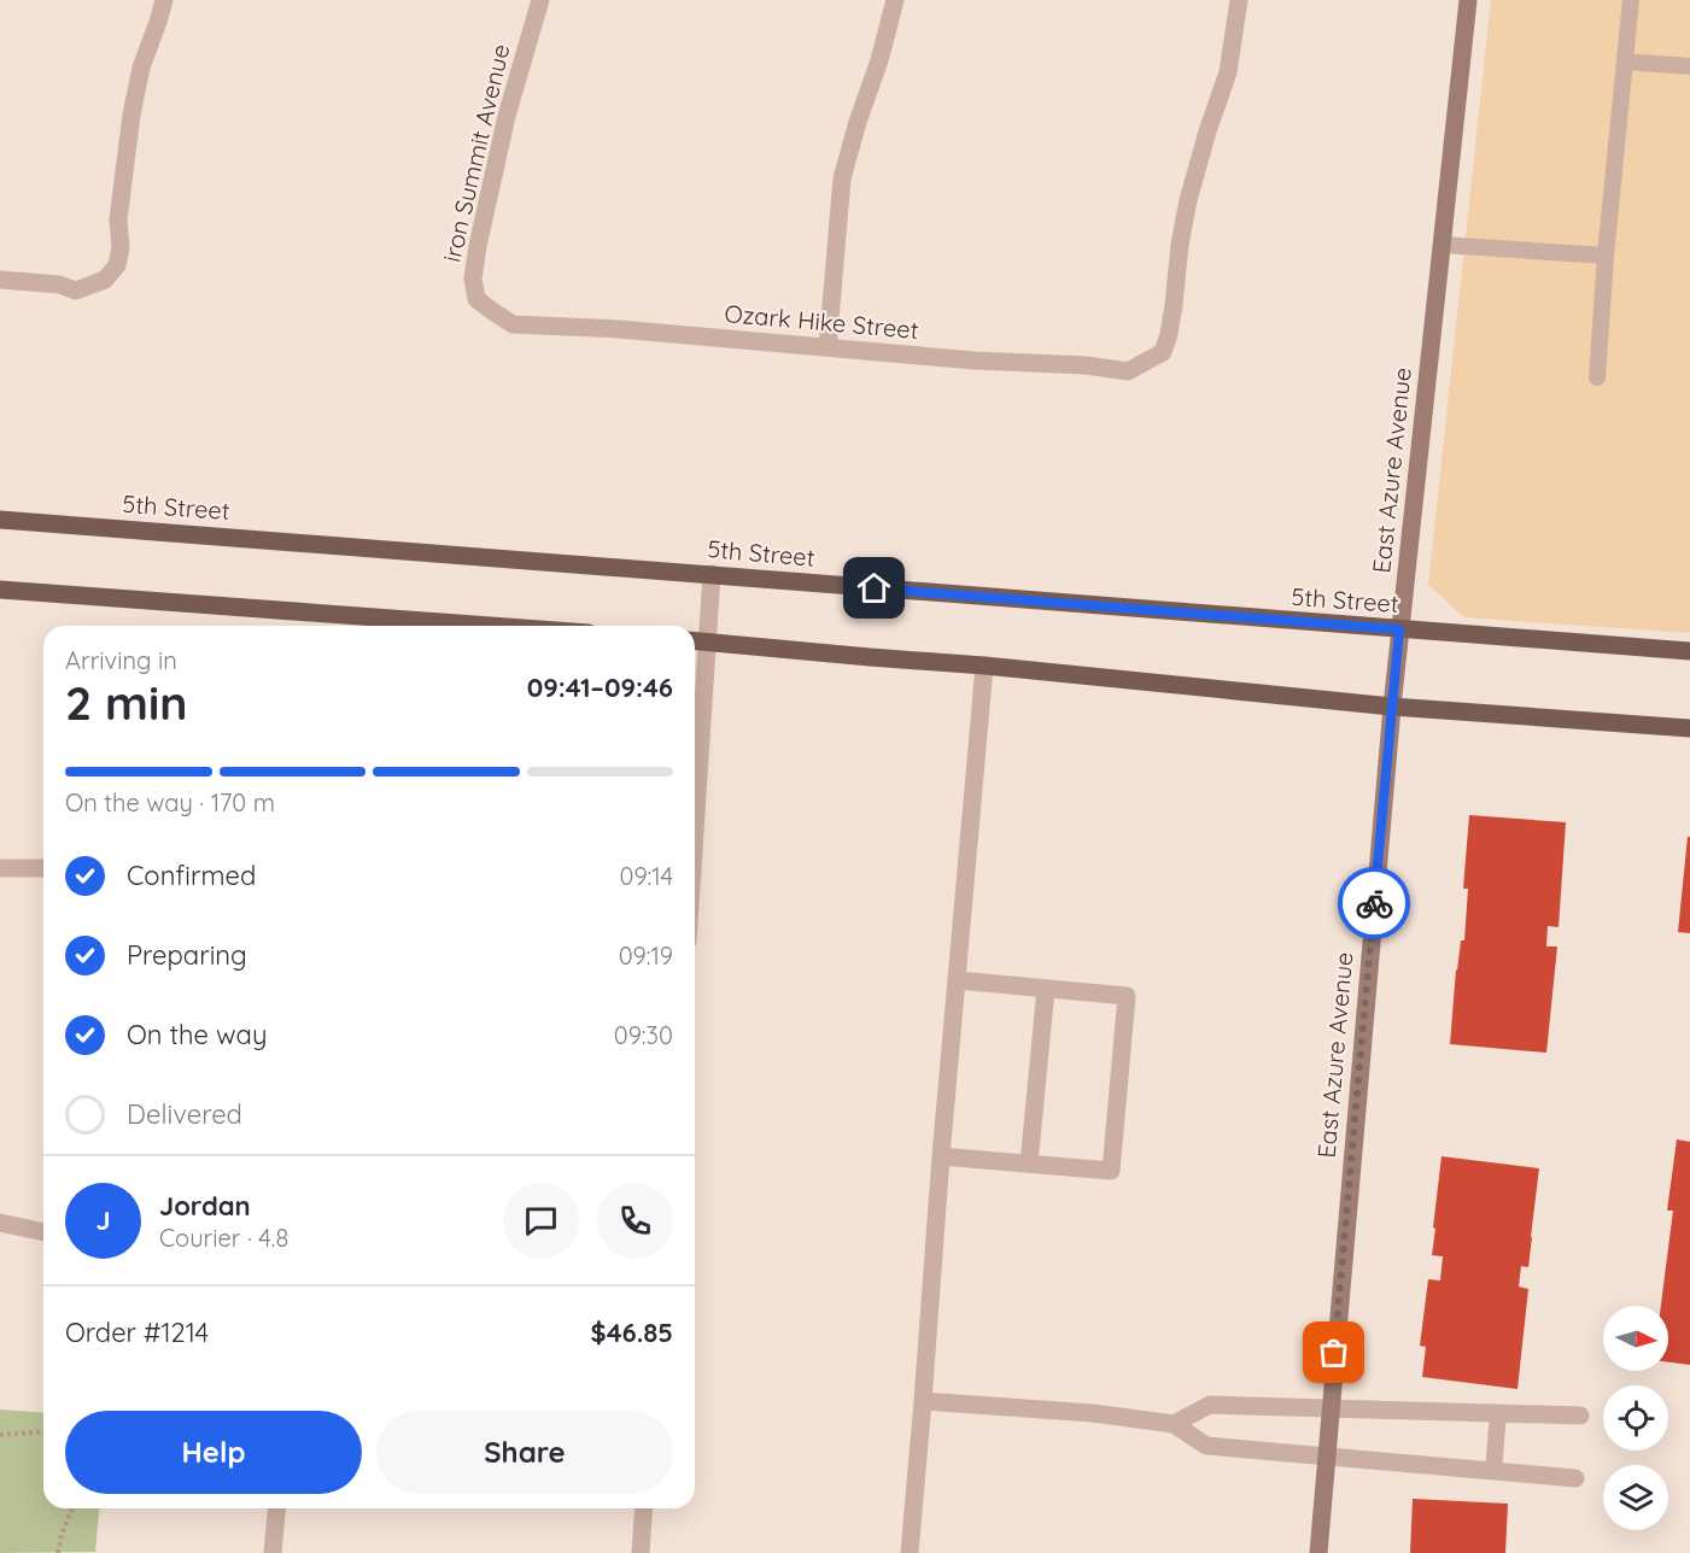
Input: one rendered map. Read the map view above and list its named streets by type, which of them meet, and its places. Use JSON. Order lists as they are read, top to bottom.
{
  "streets": {
    "main road": ["5th Street"],
    "street": ["iron Summit Avenue", "Ozark Hike Street", "East Azure Avenue"]
  },
  "crossings": [
    ["iron Summit Avenue", "Ozark Hike Street"],
    ["East Azure Avenue", "5th Street"]
  ],
  "north": "right",
  "page": {
    "heading": ["2 min", "Arriving in", "09:41–09:46"],
    "panel": [
      "Jordan",
      "Courier · 4.8",
      "Order #1214",
      "$46.85"
    ],
    "bar": "On the way · 170 m",
    "list": [
      ["Confirmed", "09:14"],
      ["Preparing", "09:19"],
      ["On the way", "09:30"],
      "Delivered"
    ],
    "round": "J",
    "buttons": ["Help", "Share"]
  }
}
